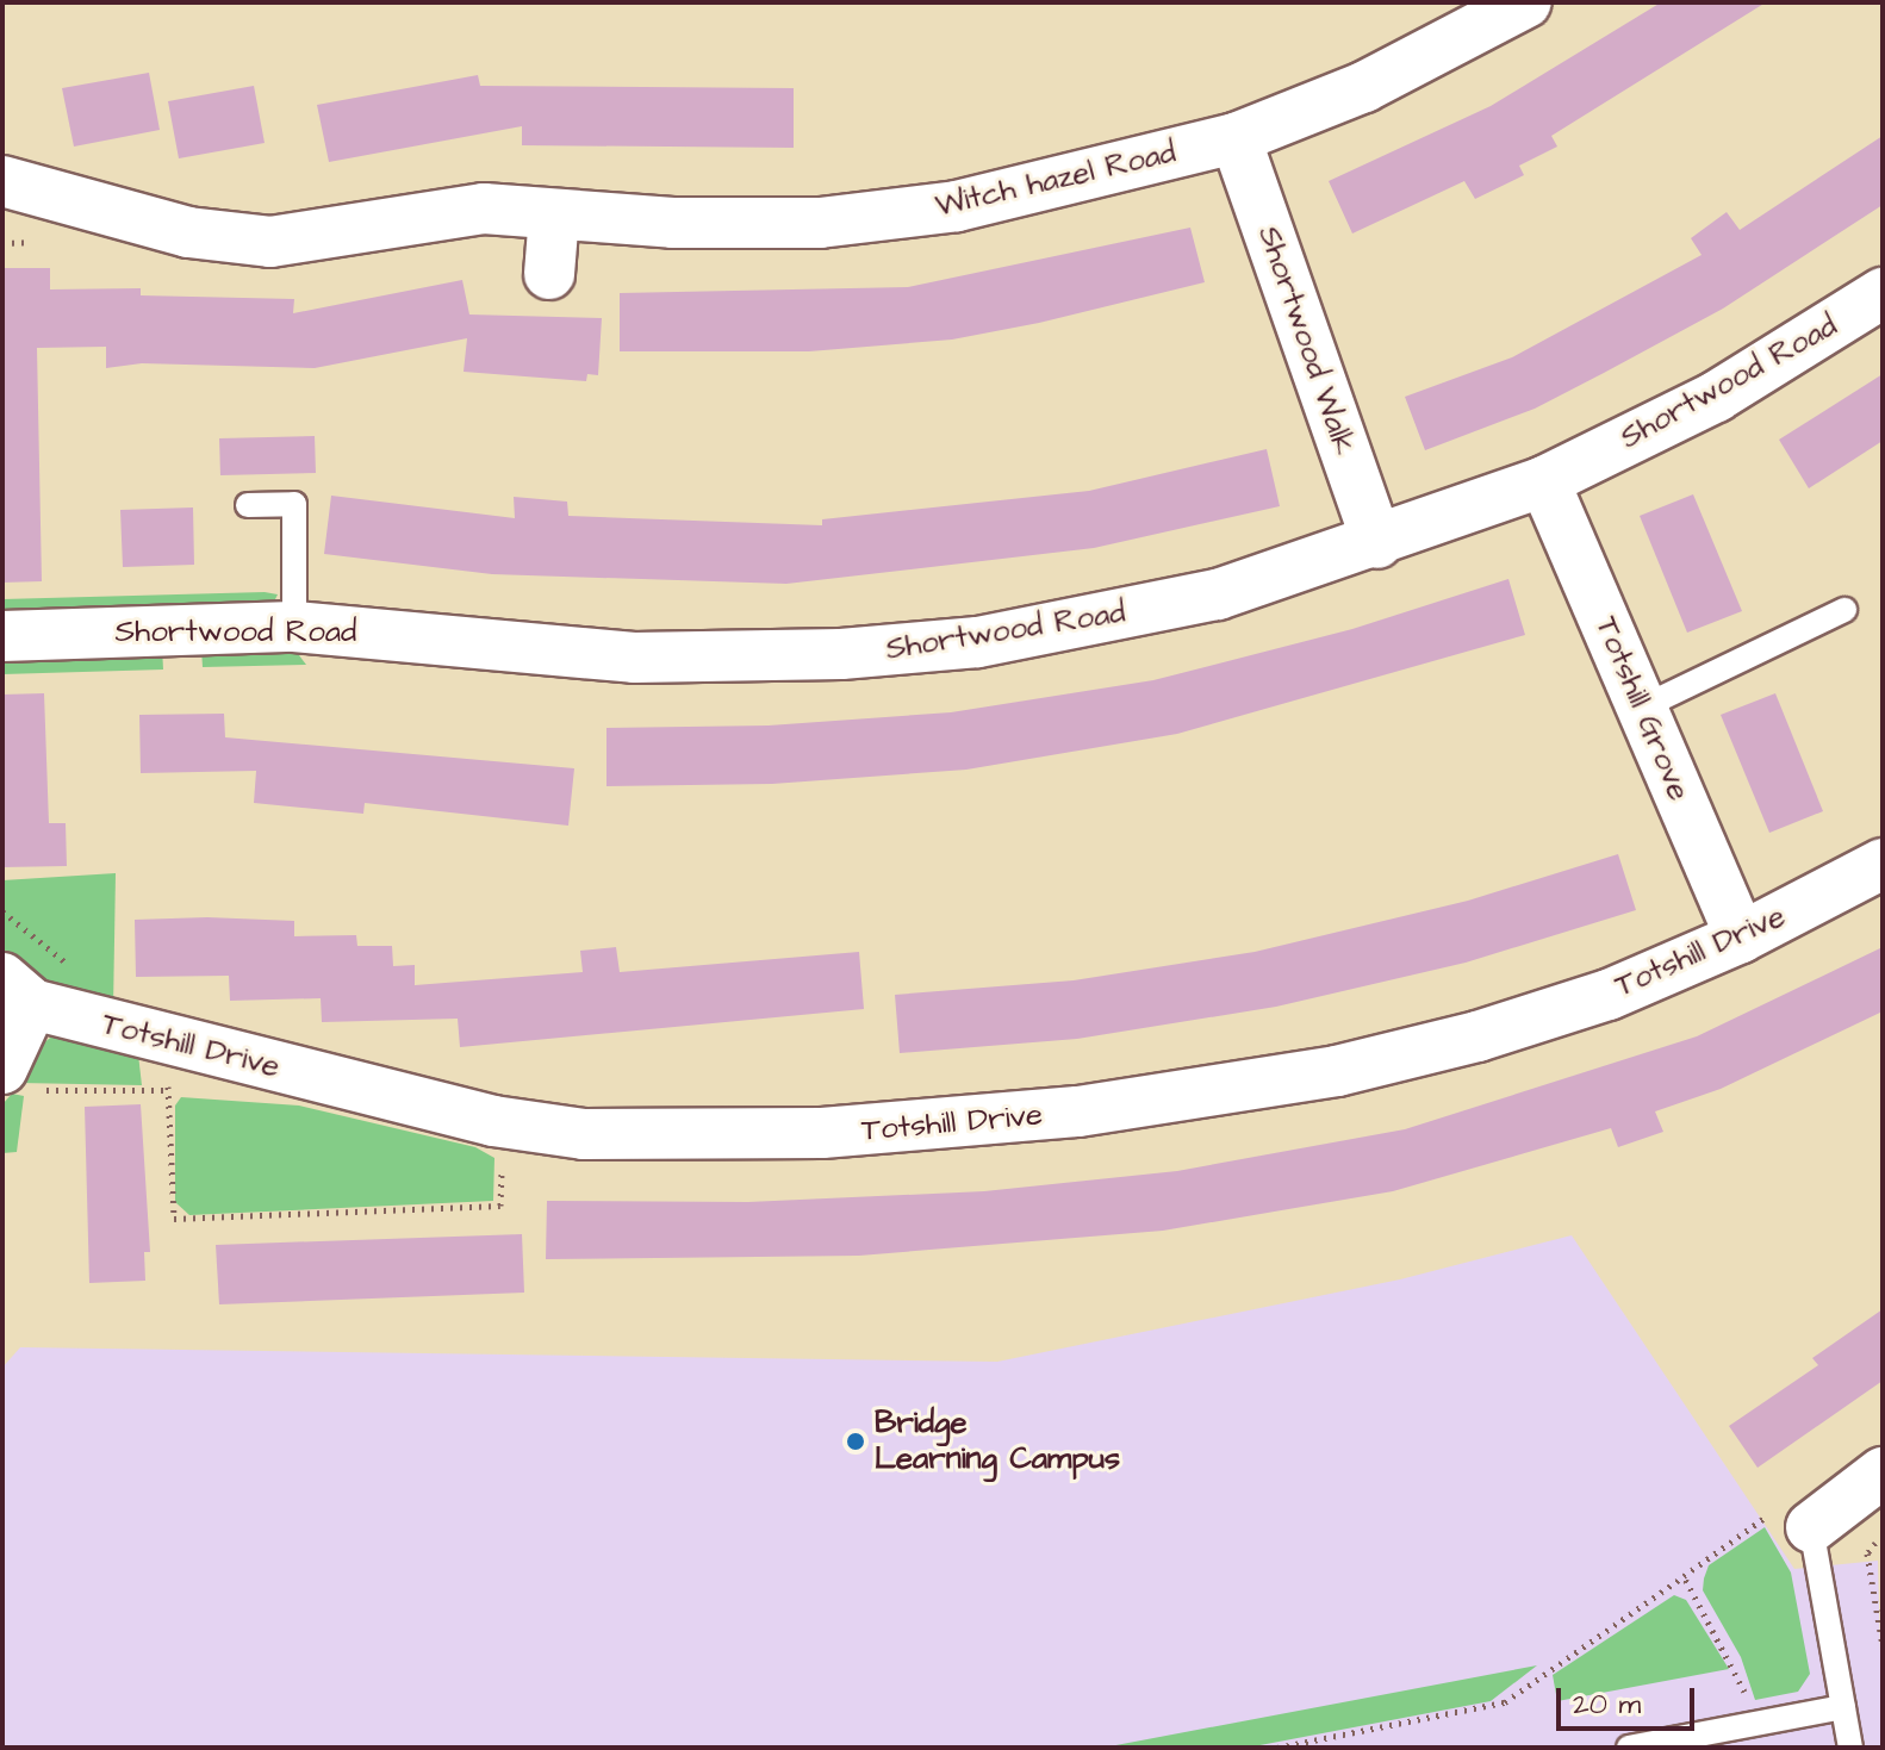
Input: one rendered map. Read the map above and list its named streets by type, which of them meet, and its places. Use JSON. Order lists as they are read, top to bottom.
{
  "streets": {
    "street": [
      "Witch hazel Road",
      "Shortwood Walk",
      "Shortwood Road",
      "Totshill Grove",
      "Totshill Drive"
    ]
  },
  "crossings": [
    ["Witch hazel Road", "Shortwood Walk"],
    ["Shortwood Walk", "Shortwood Road"],
    ["Shortwood Road", "Totshill Grove"],
    ["Totshill Grove", "Totshill Drive"]
  ],
  "places": ["Bridge Learning Campus"],
  "scale_bar": "20 m"
}
